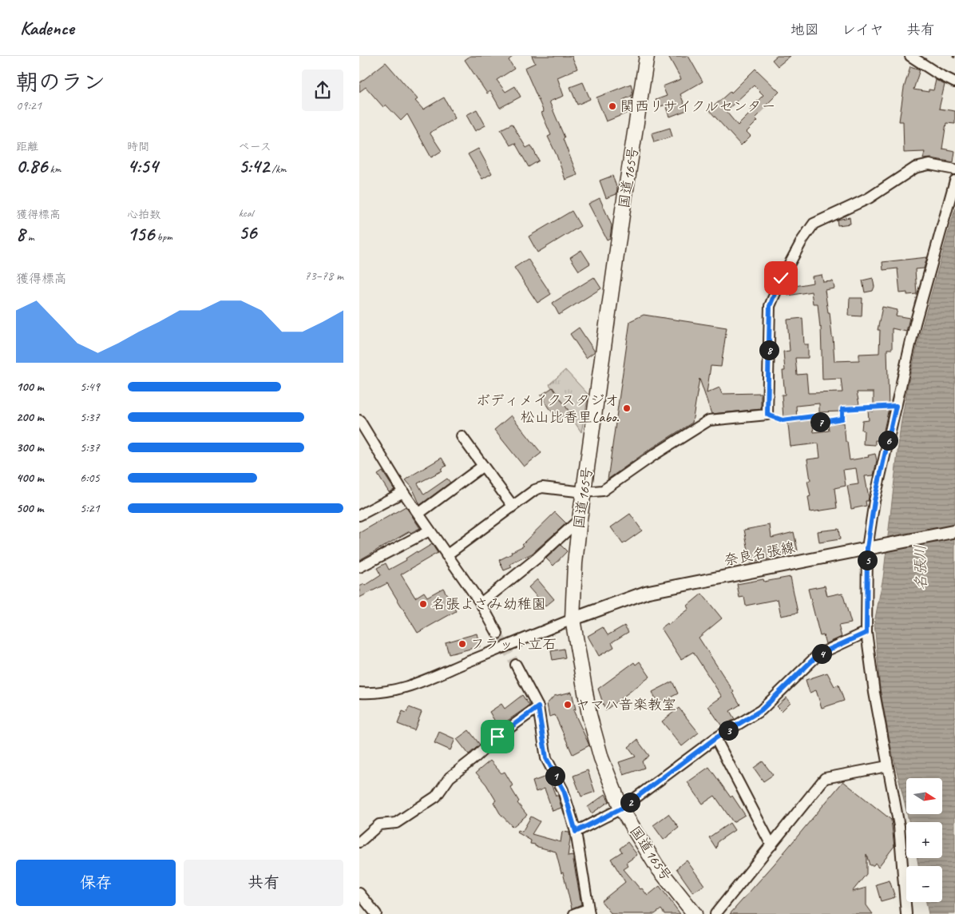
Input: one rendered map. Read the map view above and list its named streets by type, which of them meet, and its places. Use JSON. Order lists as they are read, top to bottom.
{
  "streets": {
    "highway": ["国道165号"],
    "main road": ["奈良名張線"]
  },
  "crossings": [
    ["国道165号", "奈良名張線"]
  ],
  "water": ["名張川"],
  "places": [
    "関西リサイクルセンター",
    "ボディメイクスタジオ 松山比香里Labo.",
    "名張よさみ幼稚園",
    "フラット立石",
    "ヤマハ音楽教室"
  ],
  "north": "right",
  "page": {
    "header": "Kadence",
    "nav": ["地図", "レイヤ", "共有"],
    "heading": ["朝のラン", "09:21"],
    "stats": [
      ["距離", "0.86 km"],
      ["時間", "4:54"],
      ["ペース", "5:42 /km"],
      ["獲得標高", "8 m"],
      ["心拍数", "156 bpm"],
      ["kcal", "56"]
    ],
    "chart": ["獲得標高", "73–78 m"],
    "pins": [
      "8",
      "7",
      "6",
      "5",
      "4",
      "3",
      "1",
      "2"
    ],
    "list": [
      {
        "name": "100 m",
        "note": "5:49"
      },
      {
        "name": "200 m",
        "note": "5:37"
      },
      {
        "name": "300 m",
        "note": "5:37"
      },
      {
        "name": "400 m",
        "note": "6:05"
      },
      {
        "name": "500 m",
        "note": "5:21"
      }
    ],
    "map_buttons": ["+", "−"],
    "buttons": ["保存", "共有"]
  }
}
